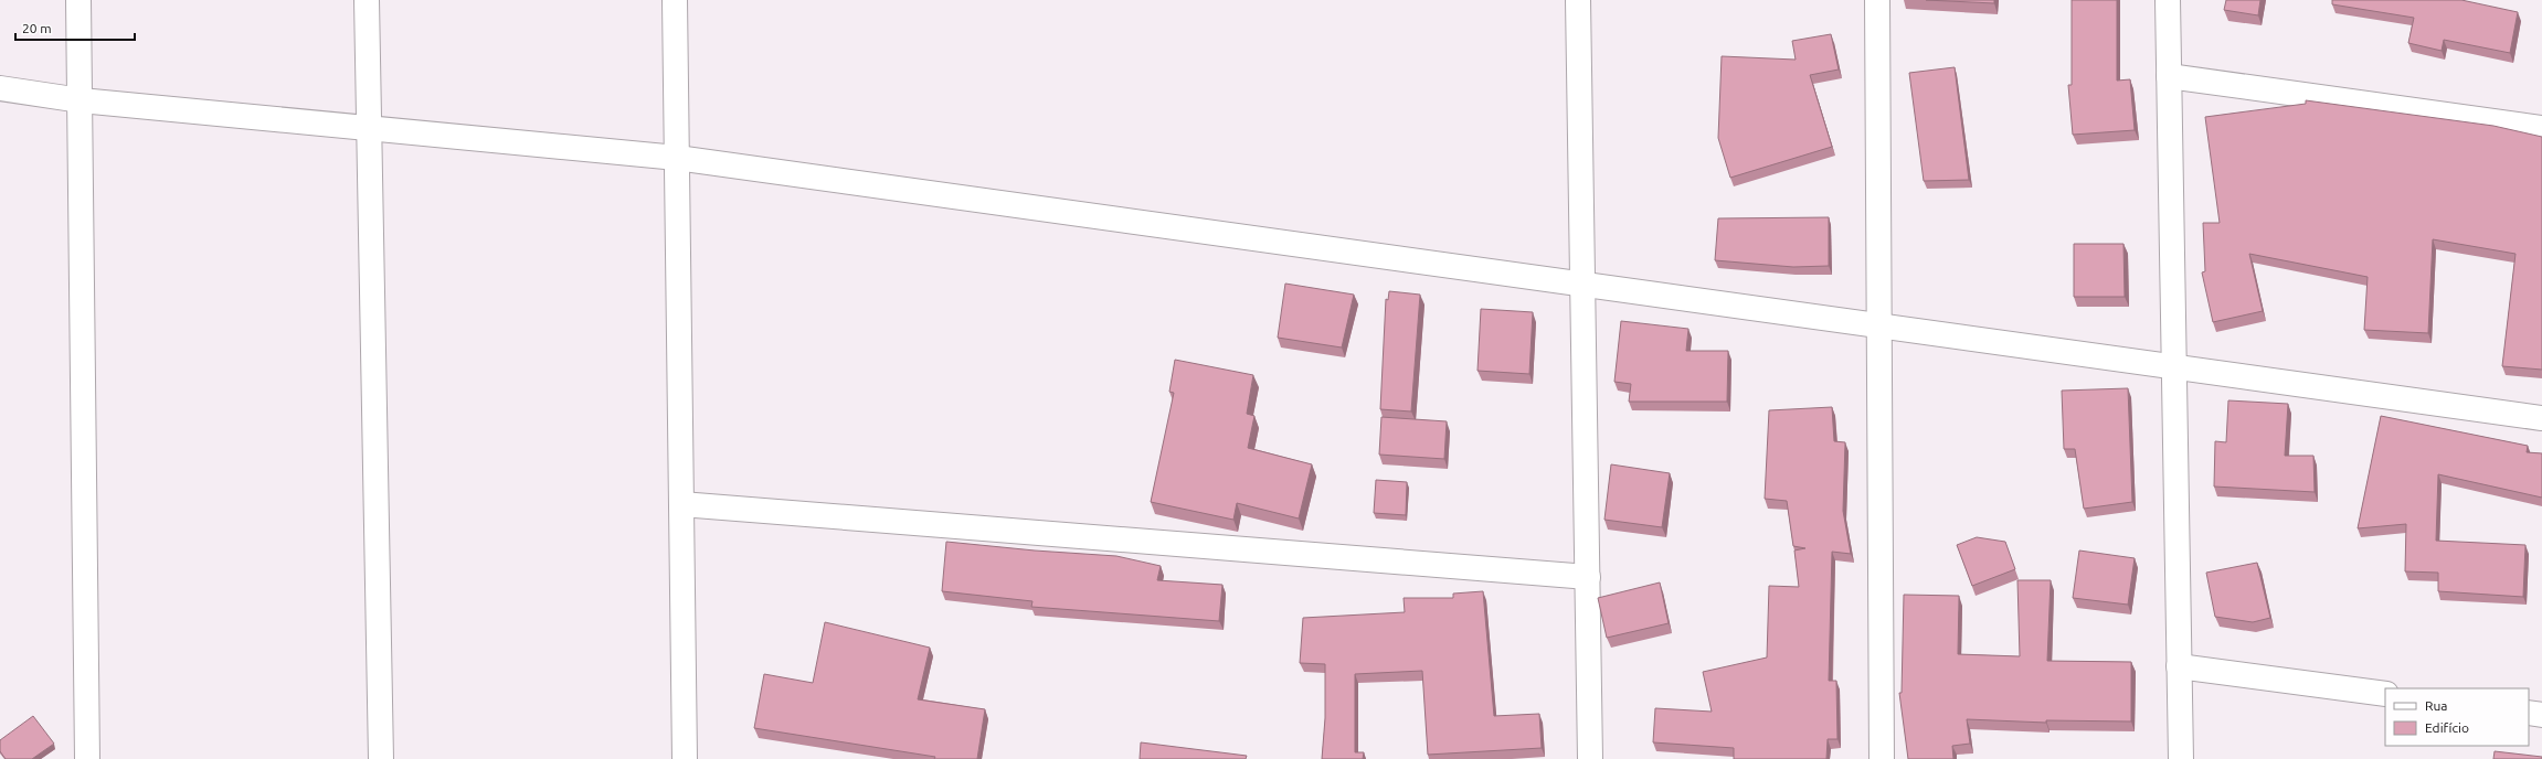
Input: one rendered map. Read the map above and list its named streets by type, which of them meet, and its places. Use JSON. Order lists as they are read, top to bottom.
{
  "legend": ["Rua", "Edifício"],
  "scale_bar": "20 m"
}
